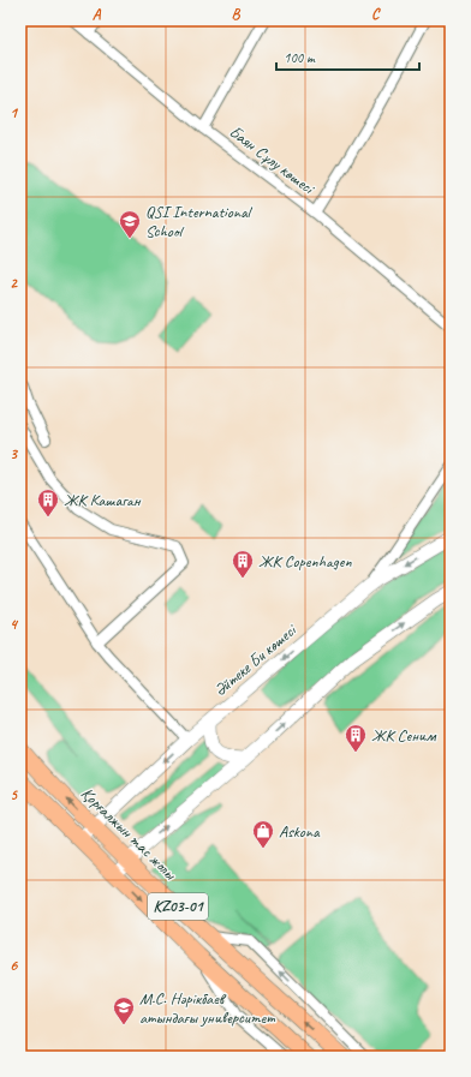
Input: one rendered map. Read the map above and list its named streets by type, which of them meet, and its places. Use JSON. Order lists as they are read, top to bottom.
{
  "streets": {
    "main road": ["Қорғалжын тас жолы", "KZ03-01"],
    "street": ["Баян Сұлу көшесі", "Әйтеке Би көшесі"]
  },
  "crossings": [
    ["Әйтеке Би көшесі", "Қорғалжын тас жолы"],
    ["Әйтеке Би көшесі", "KZ03-01"]
  ],
  "places": {
    "school or university": ["QSI International School", "М.С. Нәрікбаев атындағы университет"],
    "building": ["ЖК Кашаган", "ЖК Copenhagen", "ЖК Сеним"],
    "shop": ["Askona"]
  },
  "scale_bar": "100 m",
  "grid": {
    "columns": ["A", "B", "C"],
    "rows": [
      "1",
      "2",
      "3",
      "4",
      "5",
      "6"
    ]
  }
}
